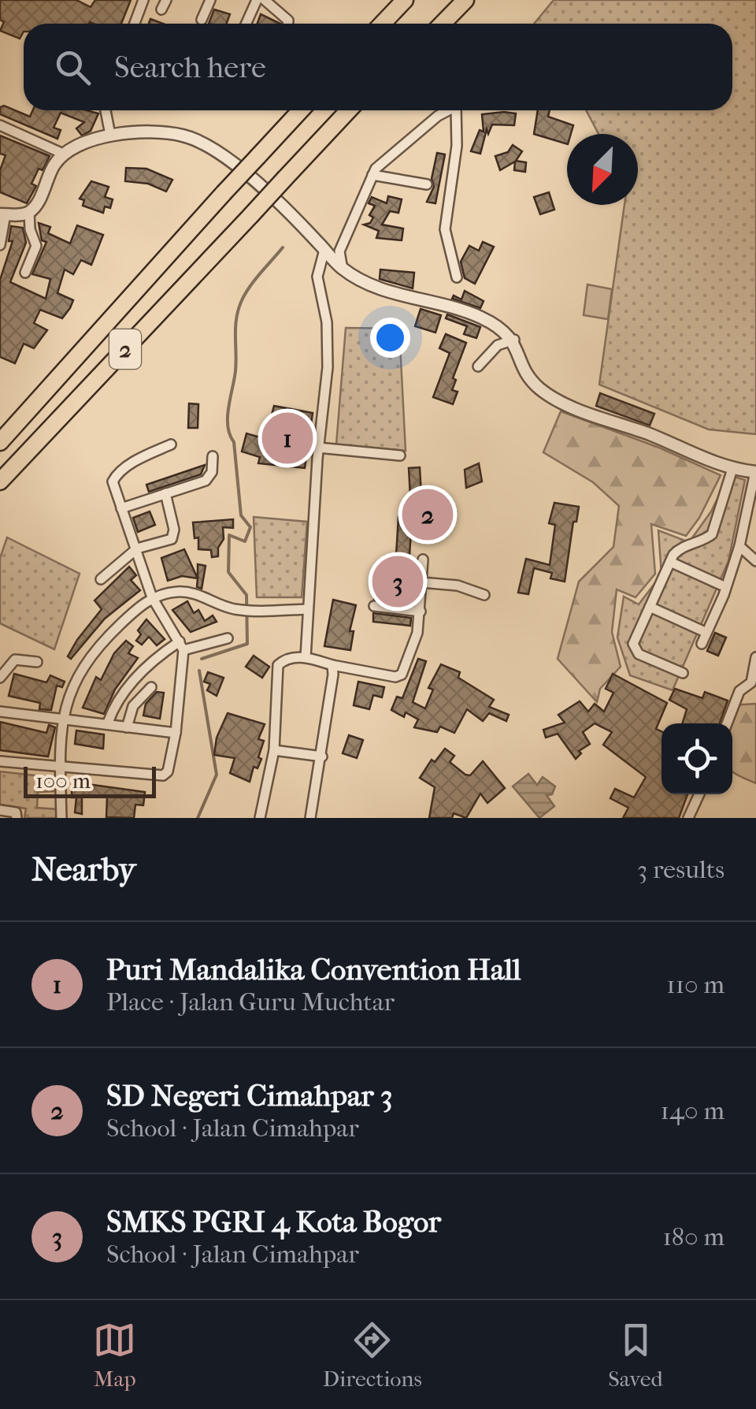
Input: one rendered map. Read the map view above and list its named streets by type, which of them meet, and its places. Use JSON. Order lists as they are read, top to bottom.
{
  "streets": {
    "highway": ["2"]
  },
  "scale_bar": "100 m",
  "north": "bottom left",
  "page": {
    "search": "Search here",
    "pins": ["1", "2", "3"],
    "scale": "100 m",
    "heading": ["Nearby", "3 results"],
    "list": [
      {
        "mark": "1",
        "name": "Puri Mandalika Convention Hall",
        "note": "Place · Jalan Guru Muchtar",
        "value": "110 m"
      },
      {
        "mark": "2",
        "name": "SD Negeri Cimahpar 3",
        "note": "School · Jalan Cimahpar",
        "value": "140 m"
      },
      {
        "mark": "3",
        "name": "SMKS PGRI 4 Kota Bogor",
        "note": "School · Jalan Cimahpar",
        "value": "180 m"
      }
    ],
    "nav": ["Map", "Directions", "Saved"]
  }
}
